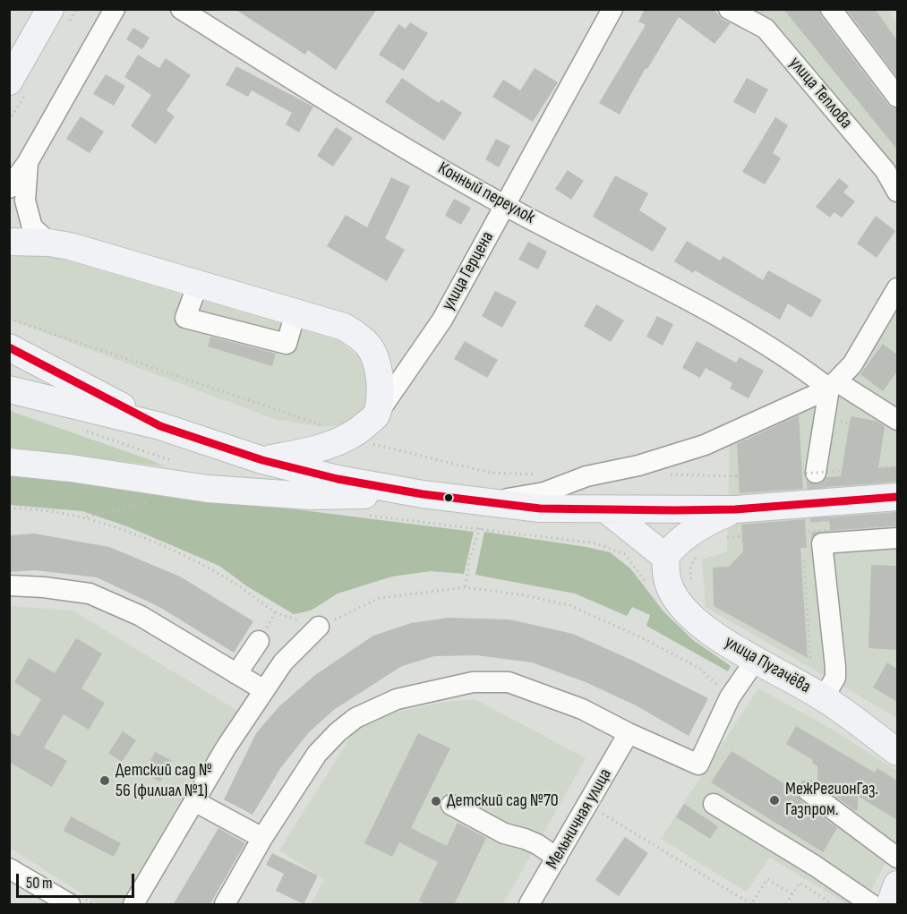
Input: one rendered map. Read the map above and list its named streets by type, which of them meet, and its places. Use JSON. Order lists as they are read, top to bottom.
{
  "streets": {
    "main road": ["улица Пугачёва"],
    "street": [
      "улица Теплова",
      "Конный переулок",
      "улица Герцена",
      "Мельничная улица"
    ]
  },
  "crossings": [
    ["Конный переулок", "улица Герцена"]
  ],
  "places": ["Детский сад № 56 (филиал №1)", "МежРегионГаз. Газпром.", "Детский сад №70"],
  "scale_bar": "50 m"
}
